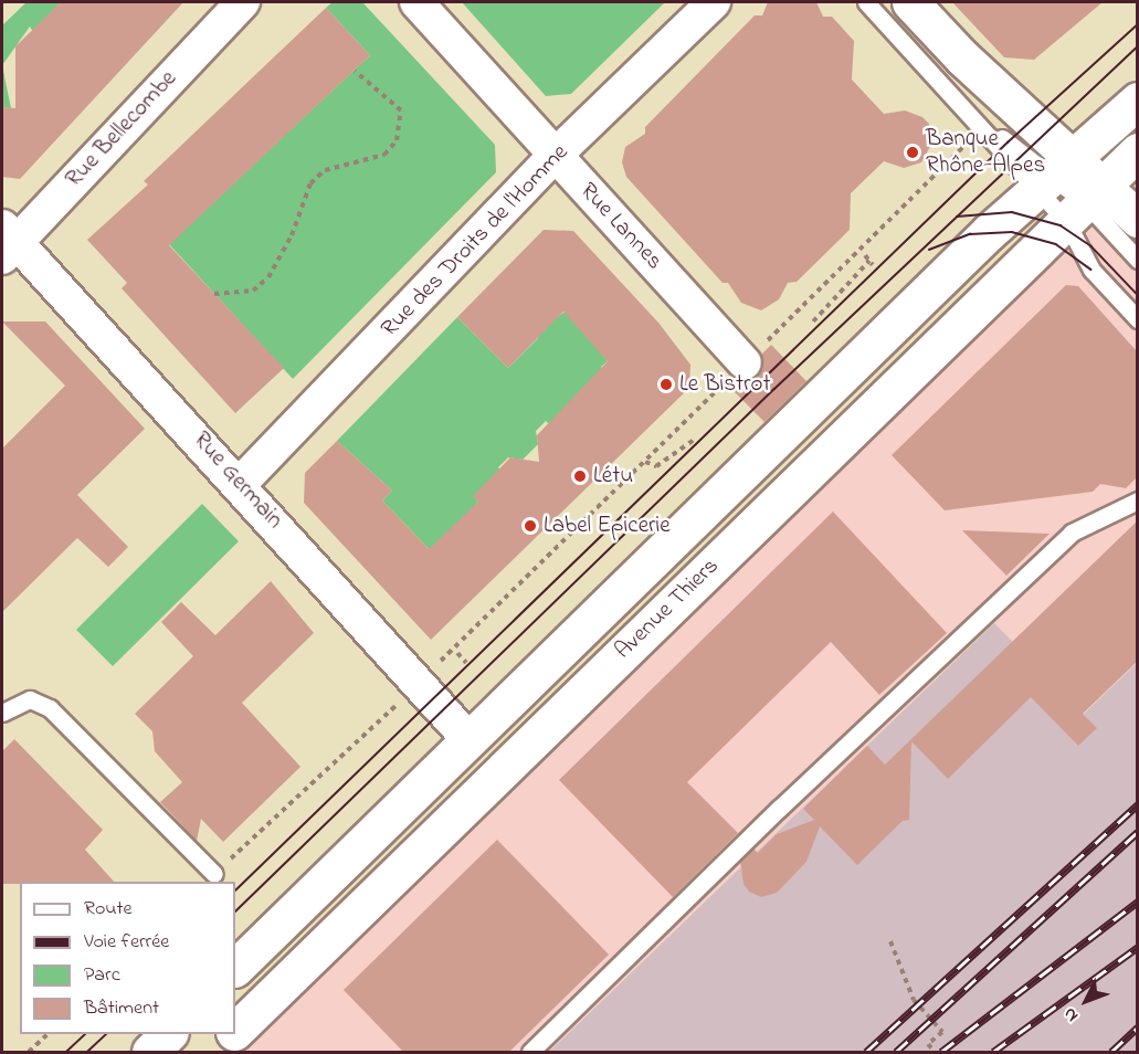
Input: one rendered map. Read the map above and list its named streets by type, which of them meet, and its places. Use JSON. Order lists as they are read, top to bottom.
{
  "streets": {
    "main road": ["Avenue Thiers"],
    "street": [
      "Rue Bellecombe",
      "Rue Lannes",
      "Rue des Droits de l'Homme",
      "Rue Germain"
    ]
  },
  "crossings": [
    ["Rue Bellecombe", "Rue Germain"],
    ["Rue Lannes", "Rue des Droits de l'Homme"],
    ["Rue des Droits de l'Homme", "Rue Germain"],
    ["Rue Germain", "Avenue Thiers"]
  ],
  "places": [
    "Banque Rhône-Alpes",
    "Le Bistrot",
    "Létu",
    "Label Epicerie"
  ],
  "legend": [
    "Route",
    "Voie ferrée",
    "Parc",
    "Bâtiment"
  ],
  "north": "bottom left"
}
